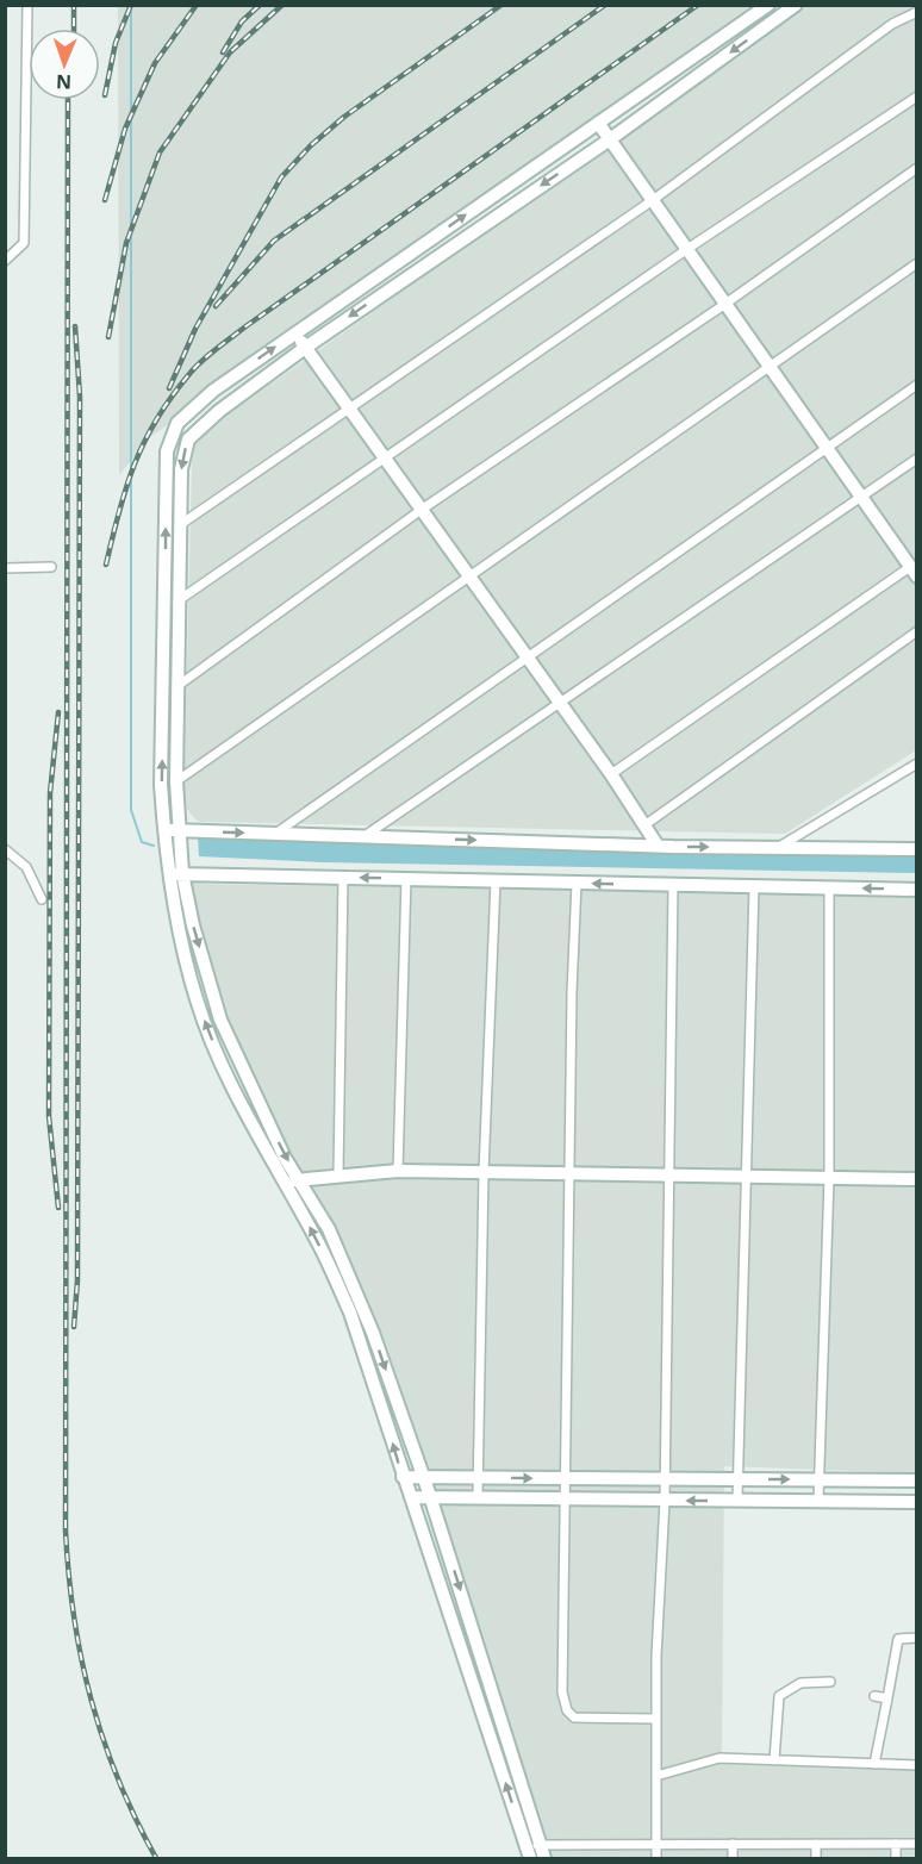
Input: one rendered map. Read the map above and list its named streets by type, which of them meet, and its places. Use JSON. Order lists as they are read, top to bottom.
{
  "north": "bottom"
}
